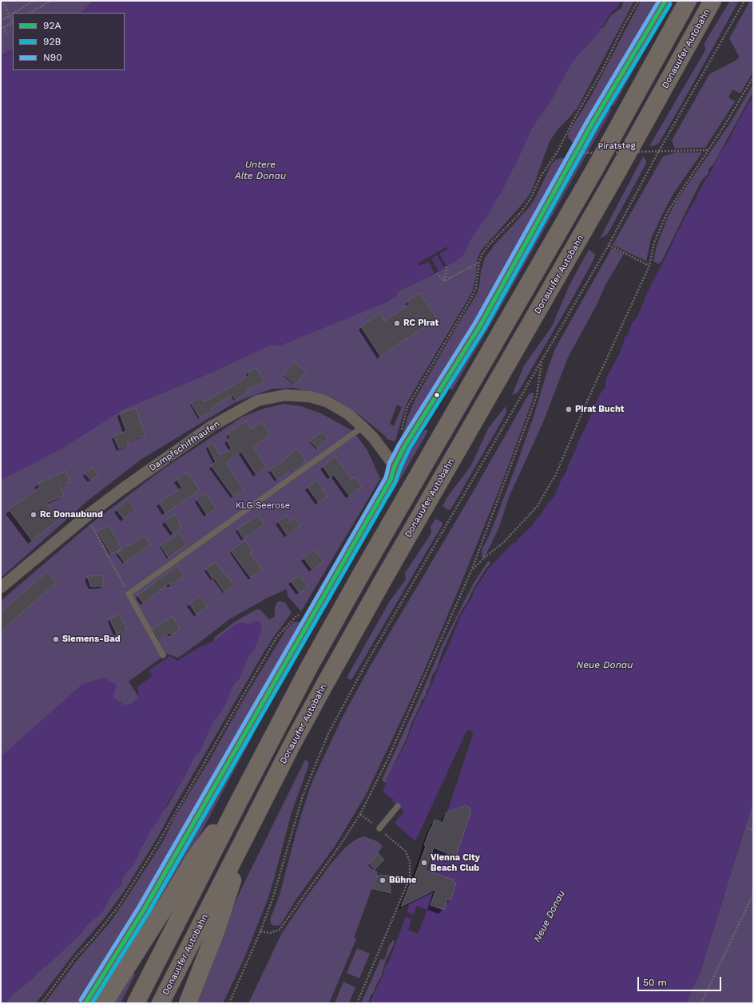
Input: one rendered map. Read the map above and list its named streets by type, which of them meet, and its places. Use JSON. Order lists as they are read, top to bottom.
{
  "streets": {
    "highway": ["Donauufer Autobahn"],
    "street": ["Dampfschiffhaufen"],
    "path": ["Piratsteg"]
  },
  "water": ["Untere Alte Donau", "Neue Donau"],
  "parks": ["KLG Seerose"],
  "places": [
    "RC Pirat",
    "Pirat Bucht",
    "Rc Donaubund",
    "Siemens-Bad",
    "Vienna City Beach Club",
    "Bühne"
  ],
  "lines": ["transit line 92A", "transit line N90", "transit line 92B"],
  "legend": ["92A", "92B", "N90"],
  "scale_bar": "50 m"
}
